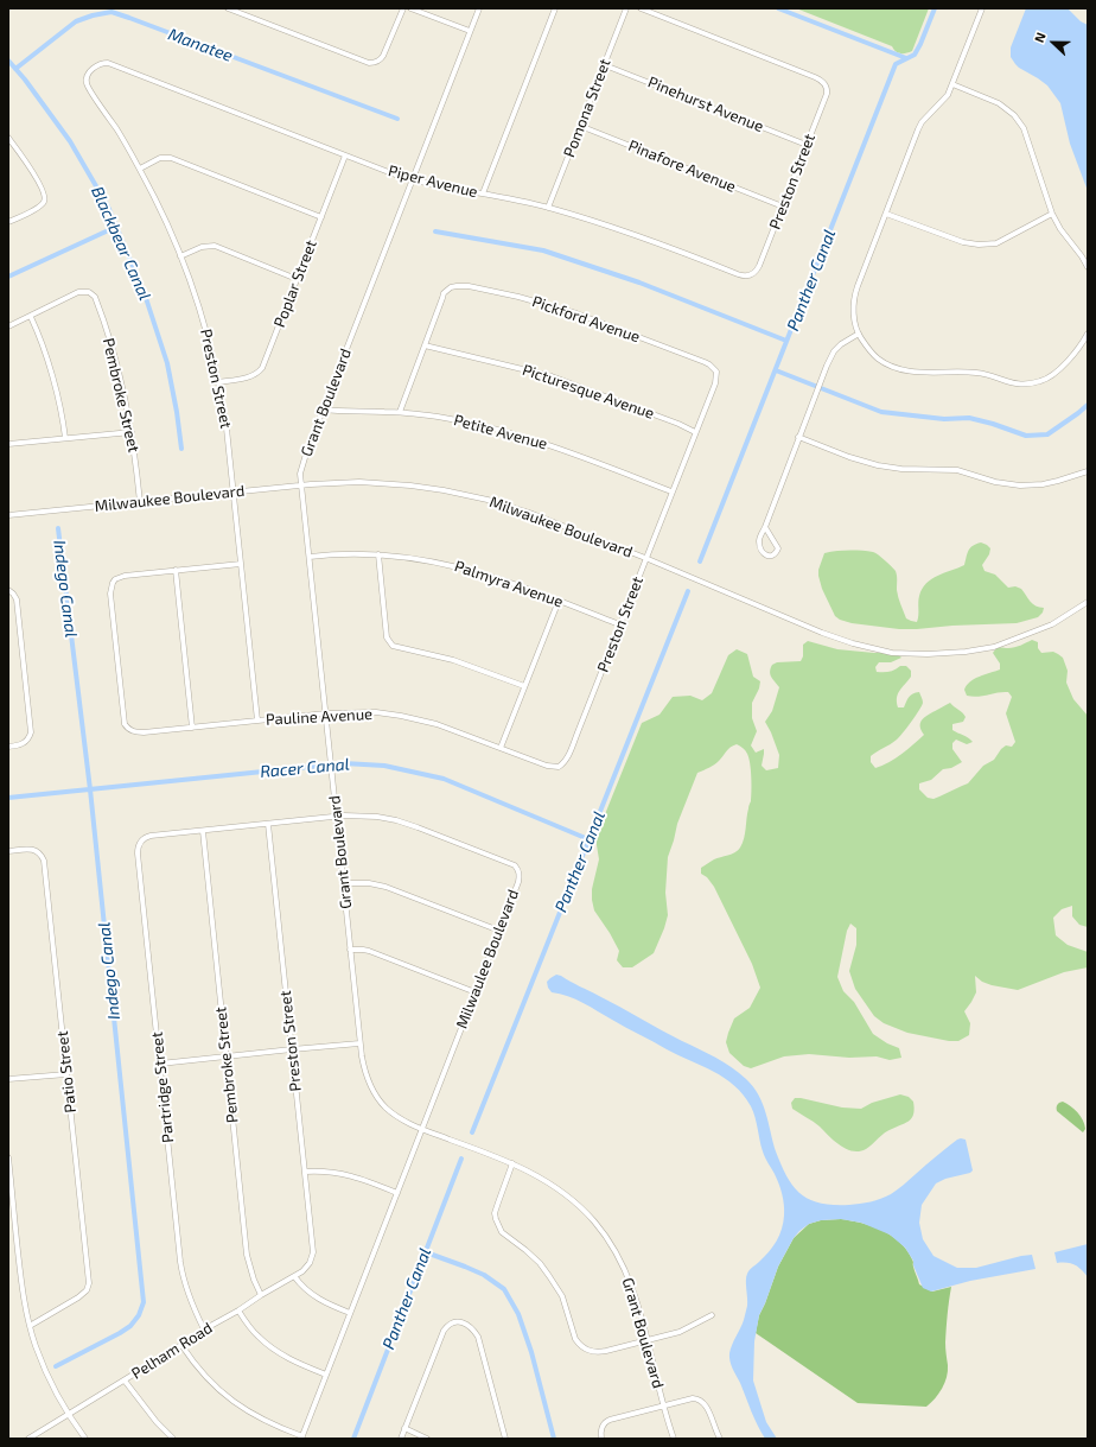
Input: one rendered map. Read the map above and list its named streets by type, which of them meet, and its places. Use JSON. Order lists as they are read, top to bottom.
{
  "streets": {
    "street": [
      "Pinehurst Avenue",
      "Pomona Street",
      "Pinafore Avenue",
      "Piper Avenue",
      "Preston Street",
      "Poplar Street",
      "Pickford Avenue",
      "Picturesque Avenue",
      "Pembroke Street",
      "Grant Boulevard",
      "Petite Avenue",
      "Milwaukee Boulevard",
      "Palmyra Avenue",
      "Pauline Avenue",
      "Milwaulee Boulevard",
      "Patio Street",
      "Partridge Street",
      "Pelham Road"
    ]
  },
  "crossings": [
    ["Pinehurst Avenue", "Pomona Street"],
    ["Pinehurst Avenue", "Preston Street"],
    ["Pomona Street", "Pinafore Avenue"],
    ["Pomona Street", "Piper Avenue"],
    ["Pinafore Avenue", "Preston Street"],
    ["Piper Avenue", "Preston Street"],
    ["Piper Avenue", "Poplar Street"],
    ["Piper Avenue", "Grant Boulevard"],
    ["Preston Street", "Poplar Street"],
    ["Preston Street", "Pickford Avenue"],
    ["Preston Street", "Picturesque Avenue"],
    ["Preston Street", "Petite Avenue"],
    ["Preston Street", "Milwaukee Boulevard"],
    ["Preston Street", "Palmyra Avenue"],
    ["Preston Street", "Pauline Avenue"],
    ["Preston Street", "Milwaulee Boulevard"],
    ["Preston Street", "Pelham Road"],
    ["Pickford Avenue", "Picturesque Avenue"],
    ["Pembroke Street", "Milwaukee Boulevard"],
    ["Pembroke Street", "Milwaulee Boulevard"],
    ["Pembroke Street", "Pelham Road"],
    ["Grant Boulevard", "Petite Avenue"],
    ["Grant Boulevard", "Milwaukee Boulevard"],
    ["Grant Boulevard", "Palmyra Avenue"],
    ["Grant Boulevard", "Pauline Avenue"],
    ["Grant Boulevard", "Milwaulee Boulevard"],
    ["Milwaulee Boulevard", "Partridge Street"],
    ["Partridge Street", "Pelham Road"]
  ],
  "water": [
    "Manatee",
    "Blackbear Canal",
    "Panther Canal",
    "Indego Canal",
    "Racer Canal"
  ],
  "north": "left"
}
